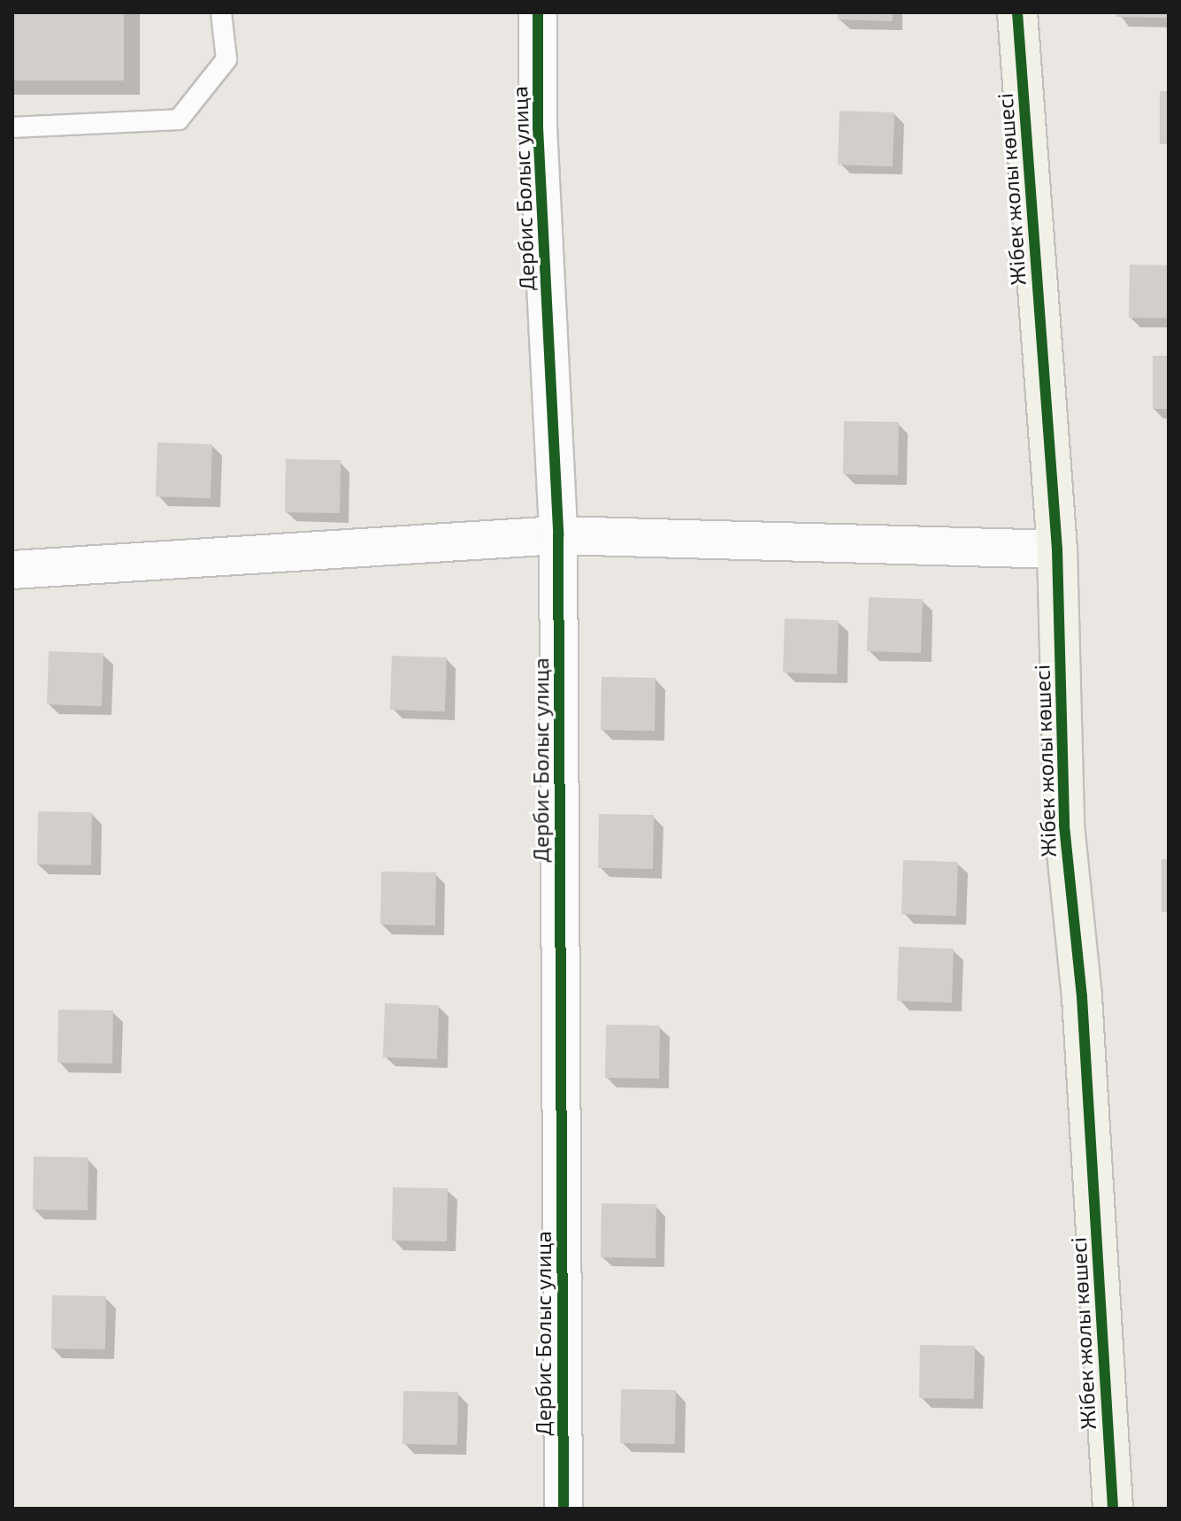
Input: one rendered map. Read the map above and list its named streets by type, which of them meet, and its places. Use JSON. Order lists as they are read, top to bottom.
{
  "streets": {
    "street": ["Дербис Болыс улица", "Жібек жолы көшесі"]
  }
}
